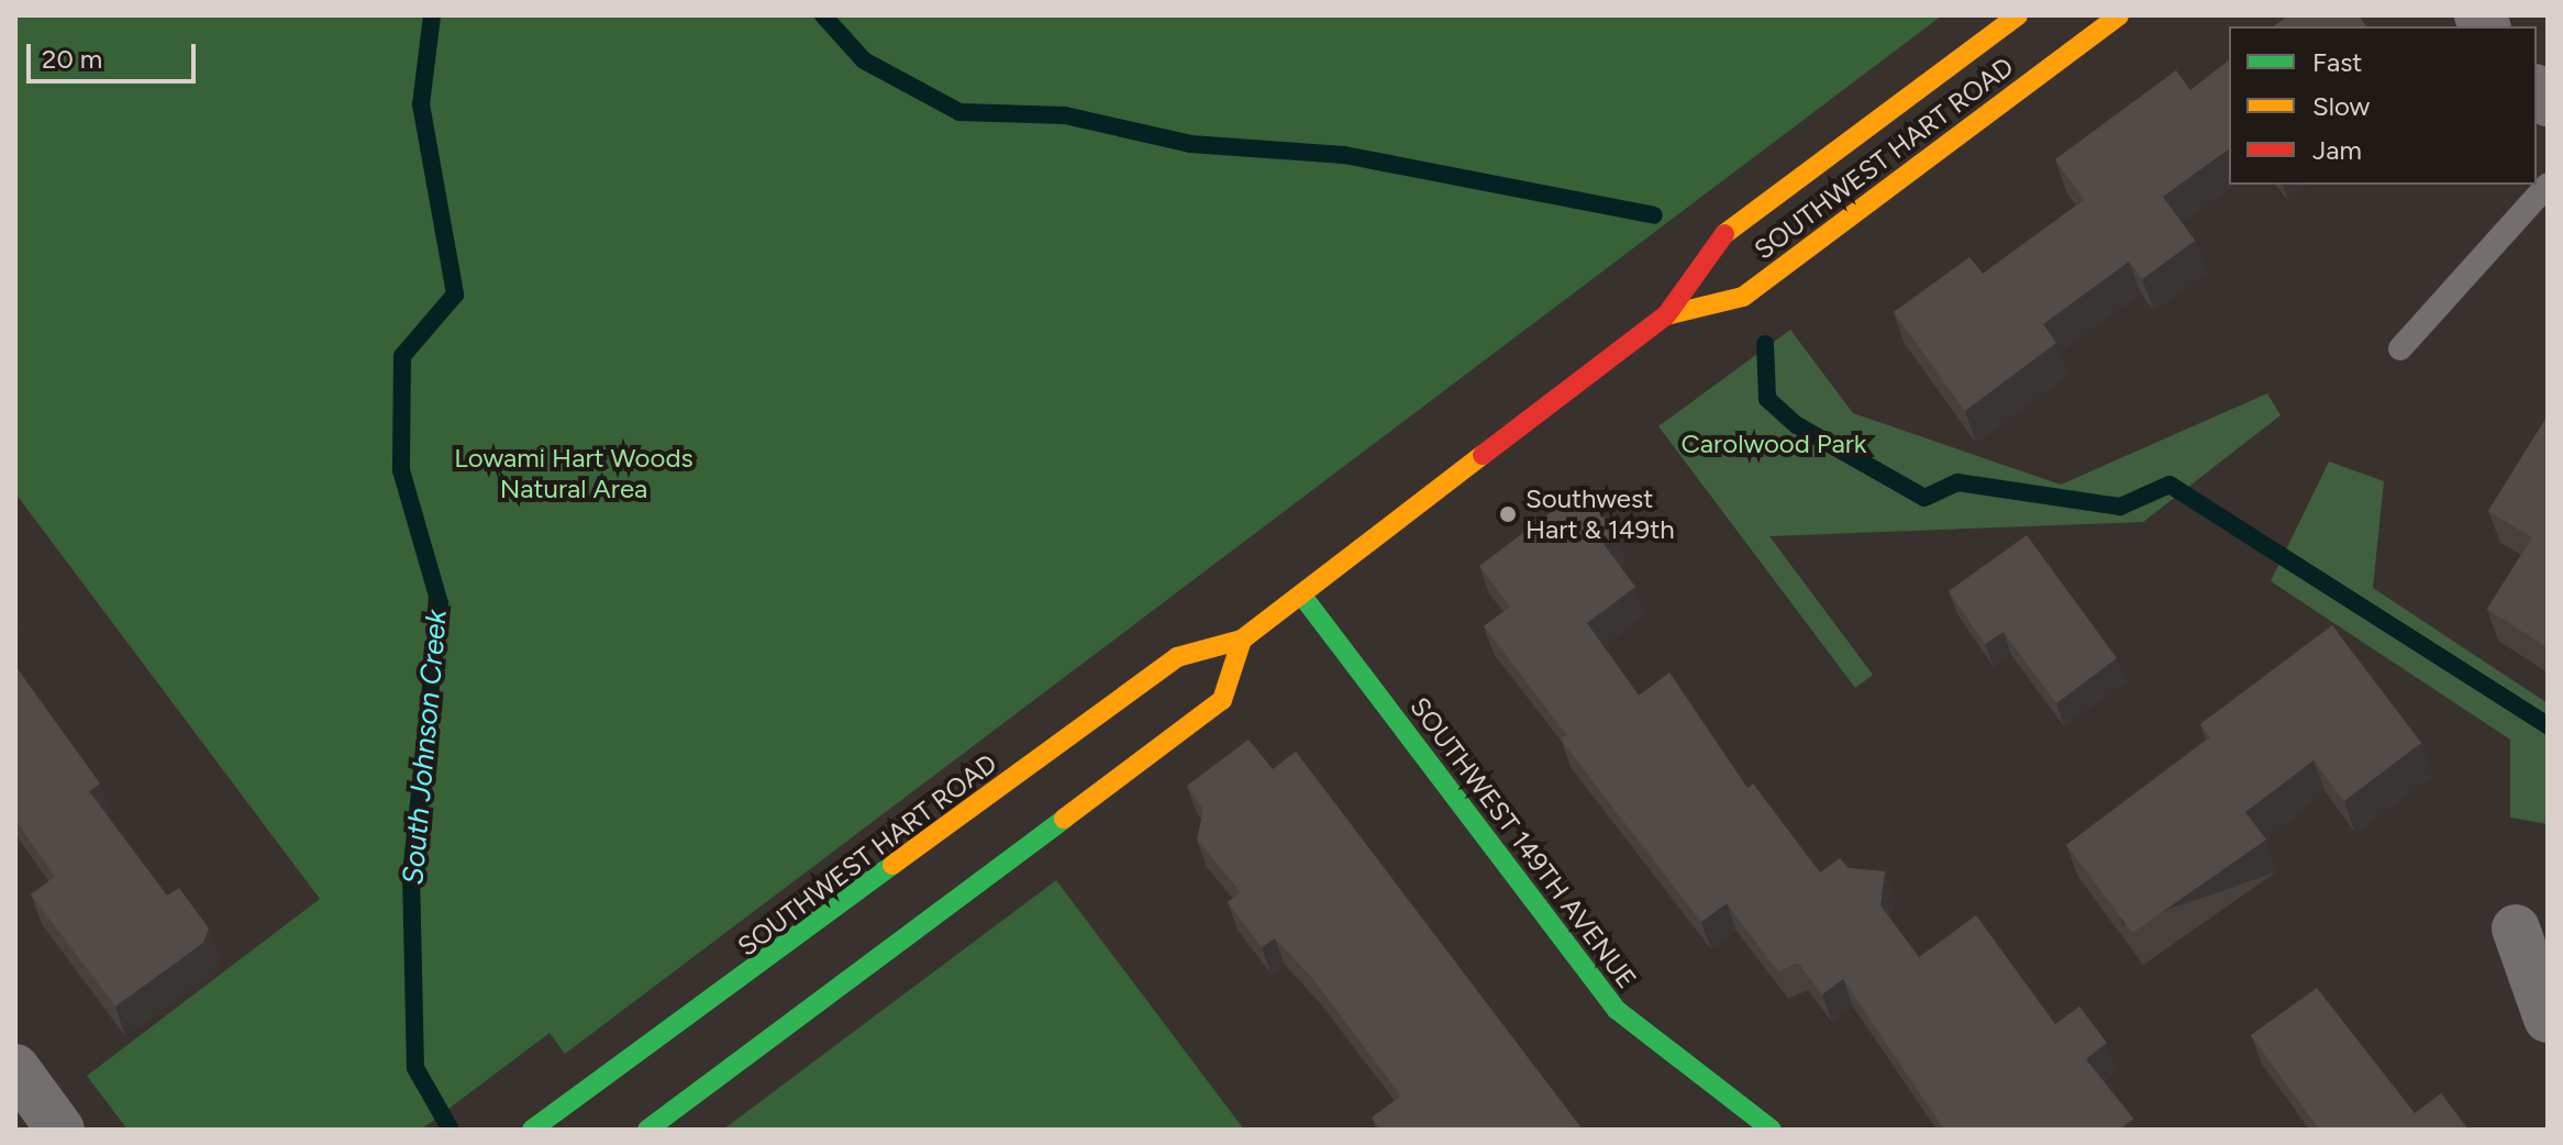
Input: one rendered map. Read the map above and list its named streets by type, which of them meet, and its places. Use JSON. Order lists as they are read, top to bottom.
{
  "streets": {
    "main road": ["SOUTHWEST HART ROAD", "SOUTHWEST 149TH AVENUE"]
  },
  "crossings": [
    ["SOUTHWEST HART ROAD", "SOUTHWEST 149TH AVENUE"]
  ],
  "water": ["South Johnson Creek"],
  "parks": ["Carolwood Park", "Lowami Hart Woods Natural Area"],
  "places": ["Southwest Hart & 149th"],
  "legend": ["Fast", "Slow", "Jam"],
  "scale_bar": "20 m"
}
